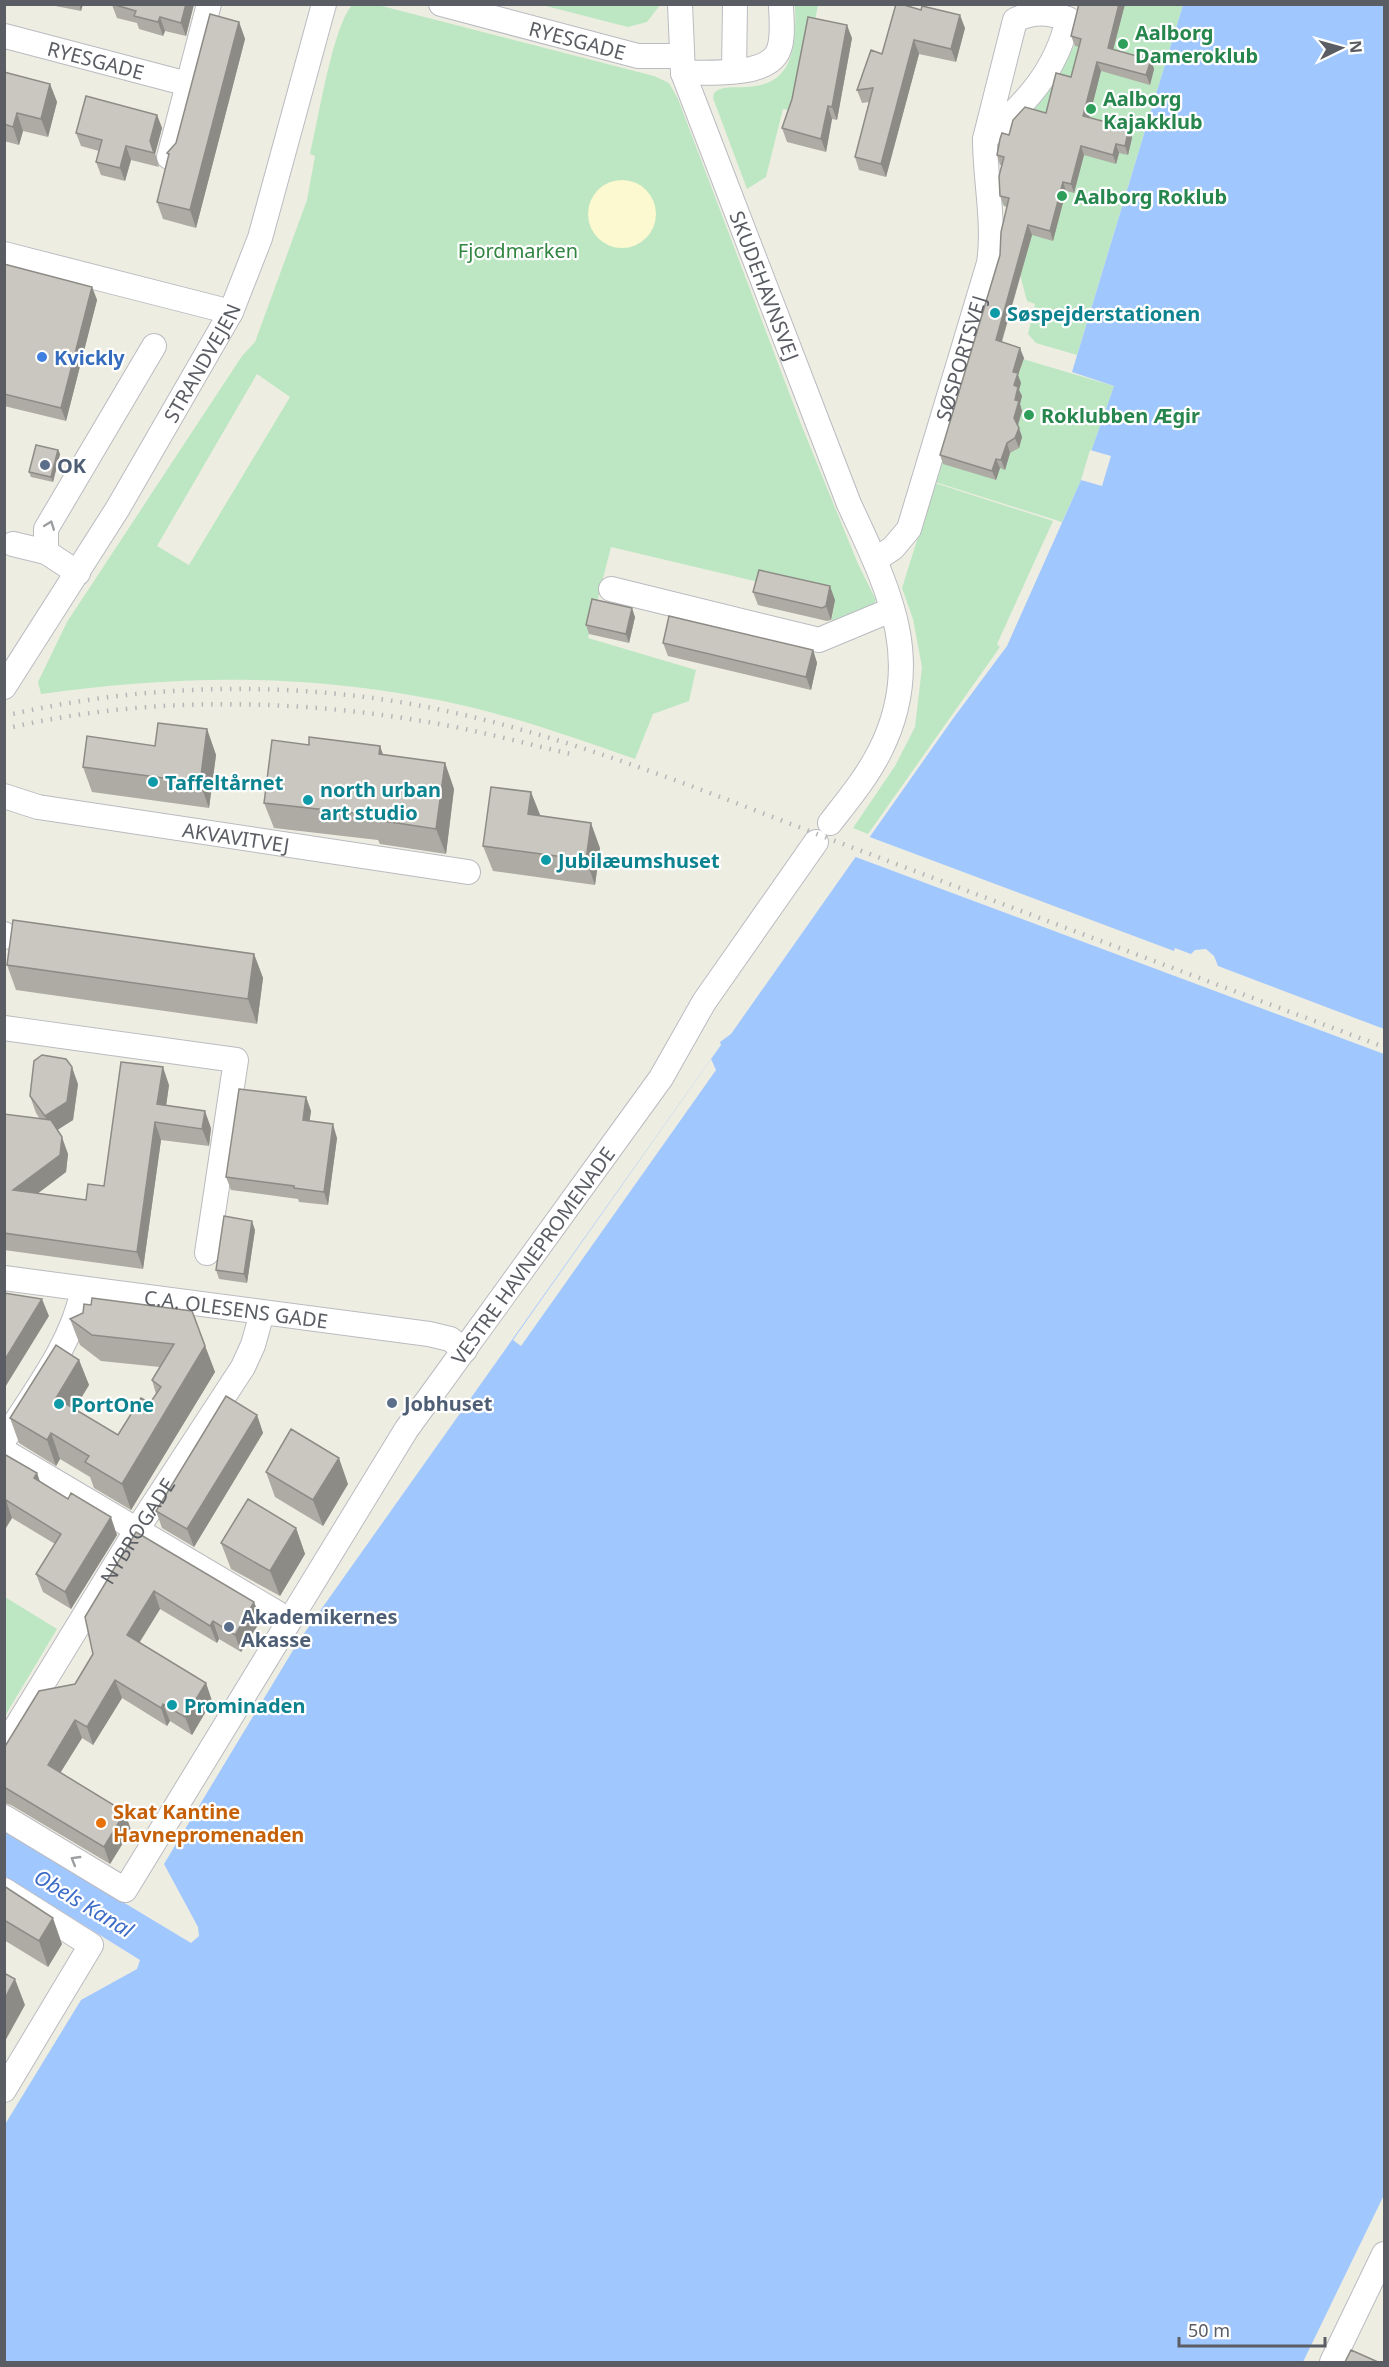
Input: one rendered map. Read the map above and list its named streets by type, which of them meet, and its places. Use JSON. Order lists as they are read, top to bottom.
{
  "streets": {
    "street": [
      "RYESGADE",
      "SKUDEHAVNSVEJ",
      "SØSPORTSVEJ",
      "STRANDVEJEN",
      "AKVAVITVEJ",
      "VESTRE HAVNEPROMENADE",
      "C.A. OLESENS GADE",
      "NYBROGADE"
    ]
  },
  "crossings": [
    ["RYESGADE", "SKUDEHAVNSVEJ"],
    ["SKUDEHAVNSVEJ", "SØSPORTSVEJ"],
    ["VESTRE HAVNEPROMENADE", "C.A. OLESENS GADE"],
    ["C.A. OLESENS GADE", "NYBROGADE"]
  ],
  "water": ["Obels Kanal"],
  "parks": ["Fjordmarken"],
  "places": [
    "Aalborg Dameroklub",
    "Aalborg Kajakklub",
    "Aalborg Roklub",
    "Søspejderstationen",
    "Kvickly",
    "Roklubben Ægir",
    "OK",
    "Taffeltårnet",
    "north urban art studio",
    "Jubilæumshuset",
    "Jobhuset",
    "PortOne",
    "Akademikernes Akasse",
    "Prominaden",
    "Skat Kantine Havnepromenaden"
  ],
  "scale_bar": "50 m",
  "north": "right"
}
